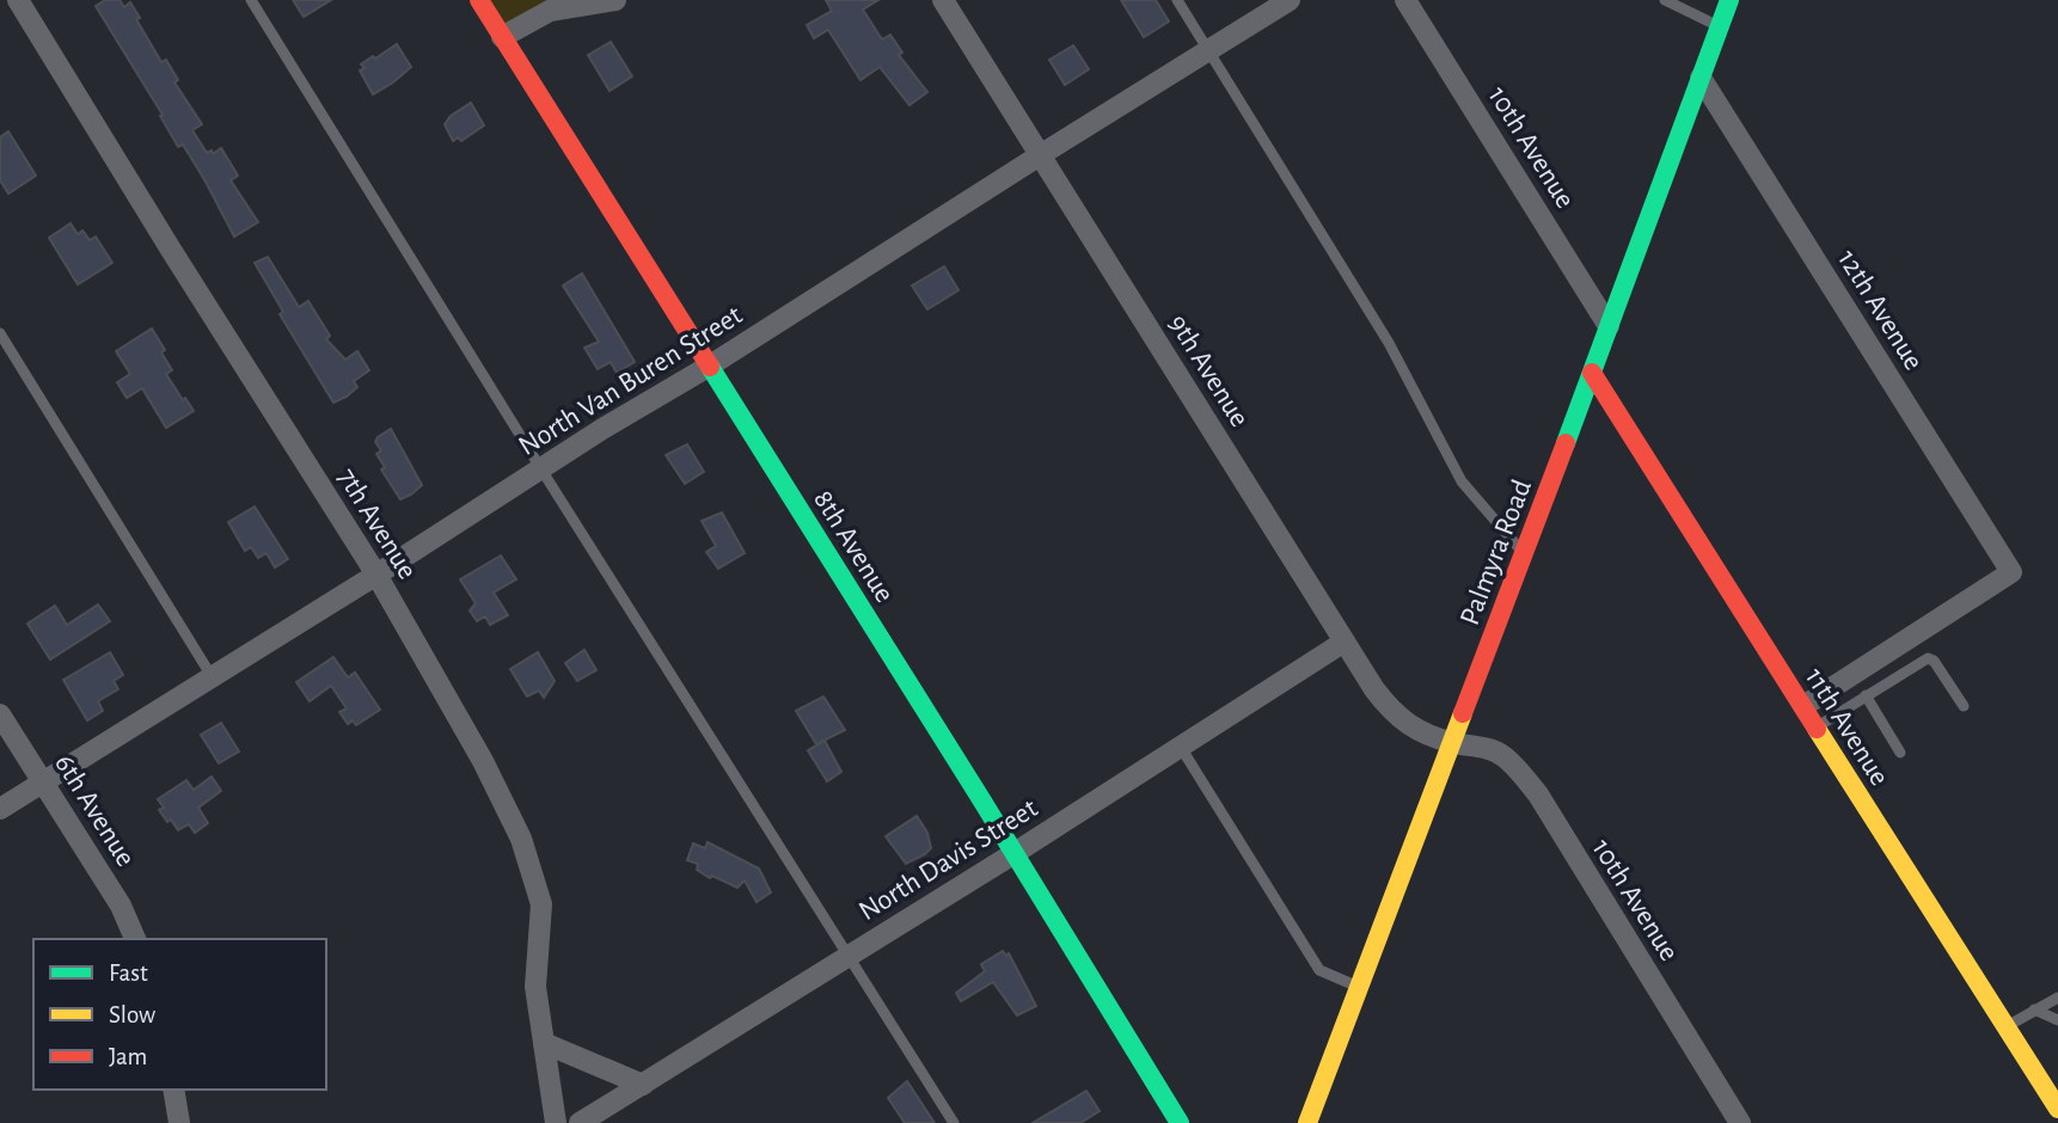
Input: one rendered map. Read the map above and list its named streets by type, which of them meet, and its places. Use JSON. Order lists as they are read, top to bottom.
{
  "streets": {
    "street": [
      "10th Avenue",
      "12th Avenue",
      "9th Avenue",
      "North Van Buren Street",
      "7th Avenue",
      "8th Avenue",
      "Palmyra Road",
      "11th Avenue",
      "6th Avenue",
      "North Davis Street"
    ]
  },
  "crossings": [
    ["10th Avenue", "9th Avenue"],
    ["10th Avenue", "Palmyra Road"],
    ["12th Avenue", "Palmyra Road"],
    ["12th Avenue", "11th Avenue"],
    ["9th Avenue", "North Van Buren Street"],
    ["9th Avenue", "Palmyra Road"],
    ["9th Avenue", "North Davis Street"],
    ["North Van Buren Street", "7th Avenue"],
    ["North Van Buren Street", "8th Avenue"],
    ["North Van Buren Street", "6th Avenue"],
    ["8th Avenue", "North Davis Street"],
    ["Palmyra Road", "11th Avenue"]
  ],
  "legend": ["Fast", "Slow", "Jam"]
}
